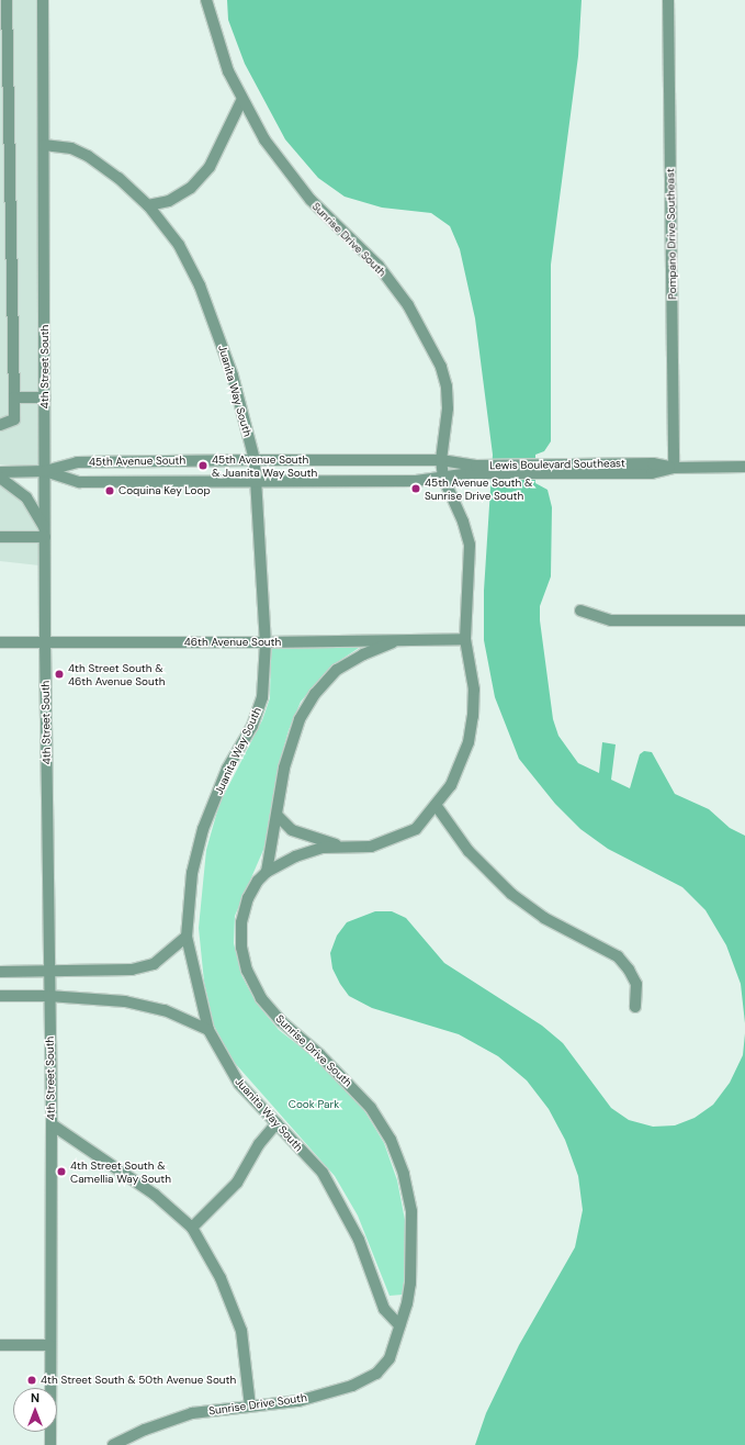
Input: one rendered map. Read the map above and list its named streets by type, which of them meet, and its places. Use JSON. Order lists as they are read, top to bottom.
{
  "streets": {
    "street": [
      "Pompano Drive Southeast",
      "Sunrise Drive South",
      "4th Street South",
      "Juanita Way South",
      "45th Avenue South",
      "Lewis Boulevard Southeast",
      "46th Avenue South"
    ]
  },
  "crossings": [
    ["Pompano Drive Southeast", "Lewis Boulevard Southeast"],
    ["Sunrise Drive South", "Juanita Way South"],
    ["Sunrise Drive South", "45th Avenue South"],
    ["Sunrise Drive South", "Lewis Boulevard Southeast"],
    ["Sunrise Drive South", "46th Avenue South"],
    ["4th Street South", "Juanita Way South"],
    ["4th Street South", "45th Avenue South"],
    ["4th Street South", "46th Avenue South"],
    ["Juanita Way South", "45th Avenue South"],
    ["Juanita Way South", "46th Avenue South"],
    ["45th Avenue South", "Lewis Boulevard Southeast"]
  ],
  "parks": ["Cook Park"],
  "places": [
    "45th Avenue South & Juanita Way South",
    "45th Avenue South & Sunrise Drive South",
    "Coquina Key Loop",
    "4th Street South & 46th Avenue South",
    "4th Street South & Camellia Way South",
    "4th Street South & 50th Avenue South"
  ],
  "north": "top"
}
